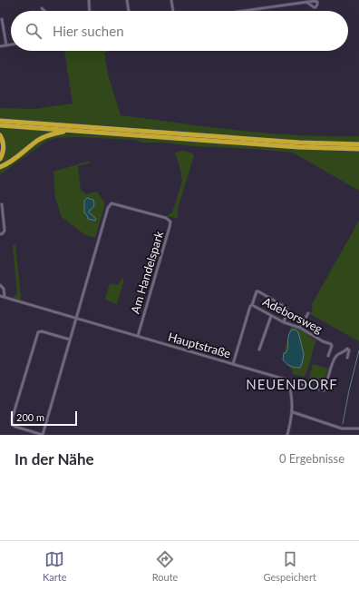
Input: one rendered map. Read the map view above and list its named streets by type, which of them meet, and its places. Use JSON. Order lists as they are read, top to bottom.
{
  "streets": {
    "street": ["Am Handelspark", "Adeborsweg", "Hauptstraße"]
  },
  "crossings": [
    ["Am Handelspark", "Hauptstraße"],
    ["Adeborsweg", "Hauptstraße"]
  ],
  "districts": ["NEUENDORF"],
  "scale_bar": "200 m",
  "page": {
    "search": "Hier suchen",
    "scale": "200 m",
    "heading": ["In der Nähe", "0 Ergebnisse"],
    "nav": ["Karte", "Route", "Gespeichert"]
  }
}
